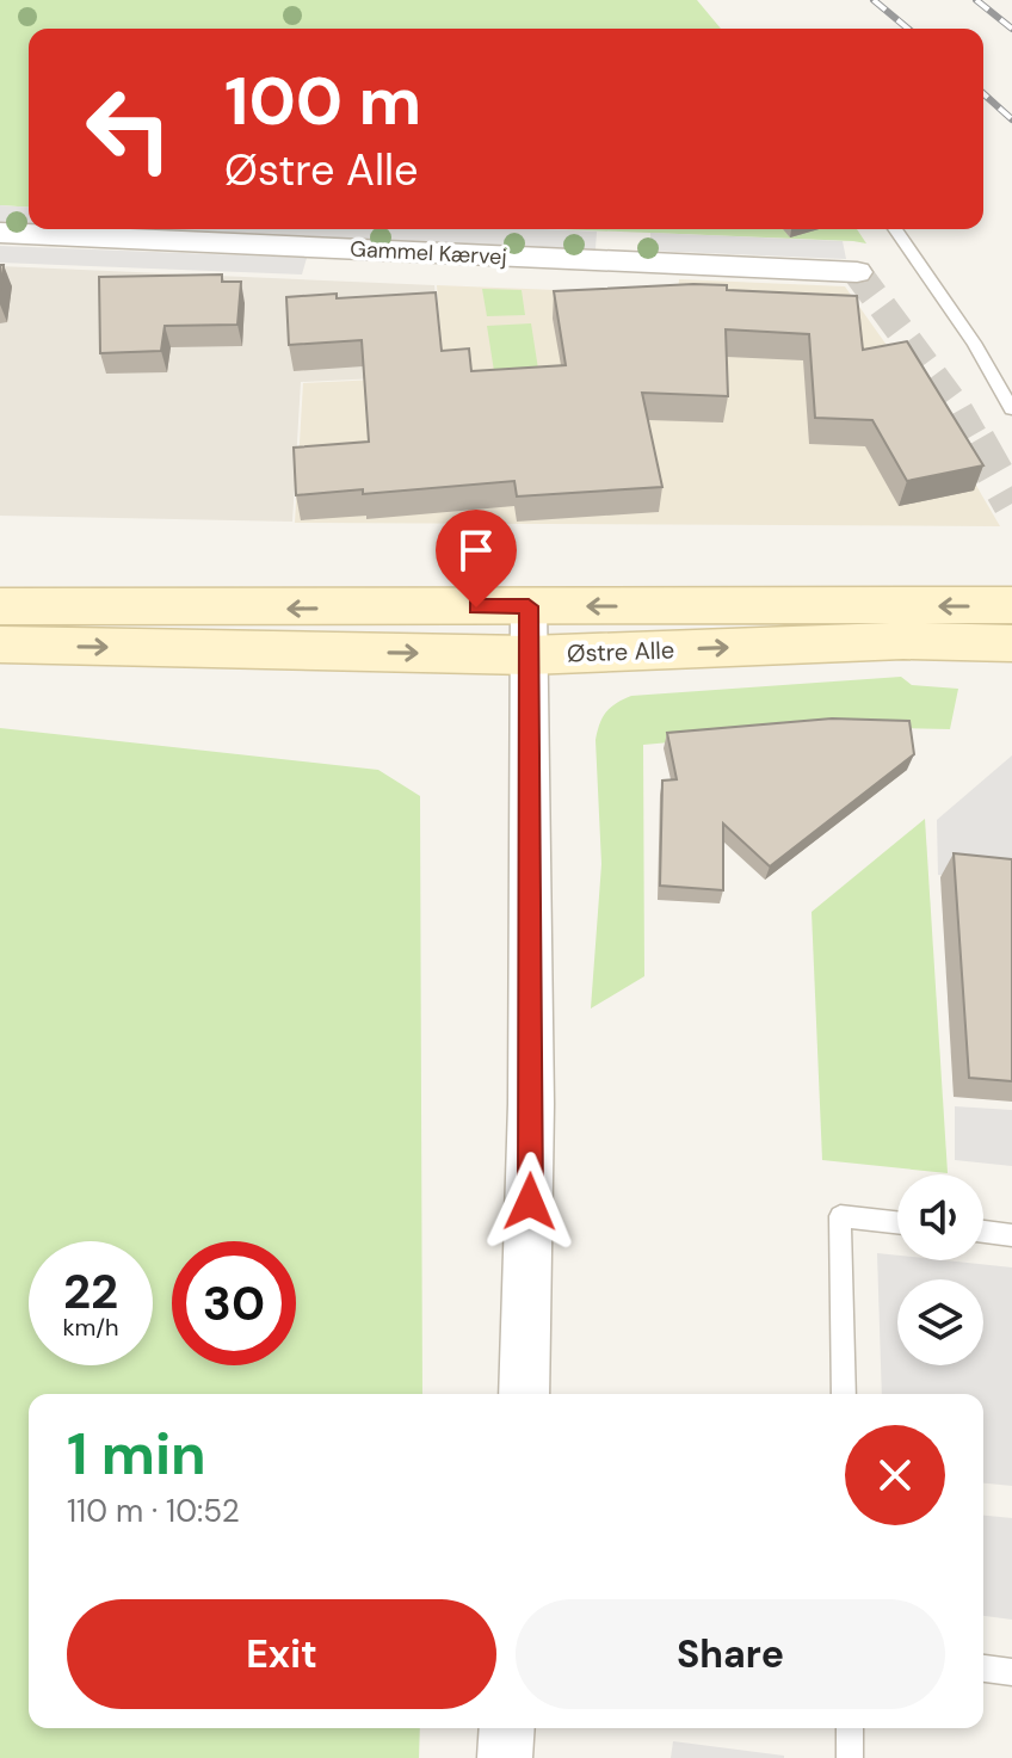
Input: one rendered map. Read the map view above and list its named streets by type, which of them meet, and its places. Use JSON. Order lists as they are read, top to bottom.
{
  "streets": {
    "street": ["Gammel Kærvej", "Østre Alle"]
  },
  "page": {
    "turn": ["100 m", "Østre Alle"],
    "speed": "22 km/h",
    "limit": "30",
    "heading": ["1 min", "110 m · 10:52"],
    "buttons": ["Exit", "Share"]
  }
}
